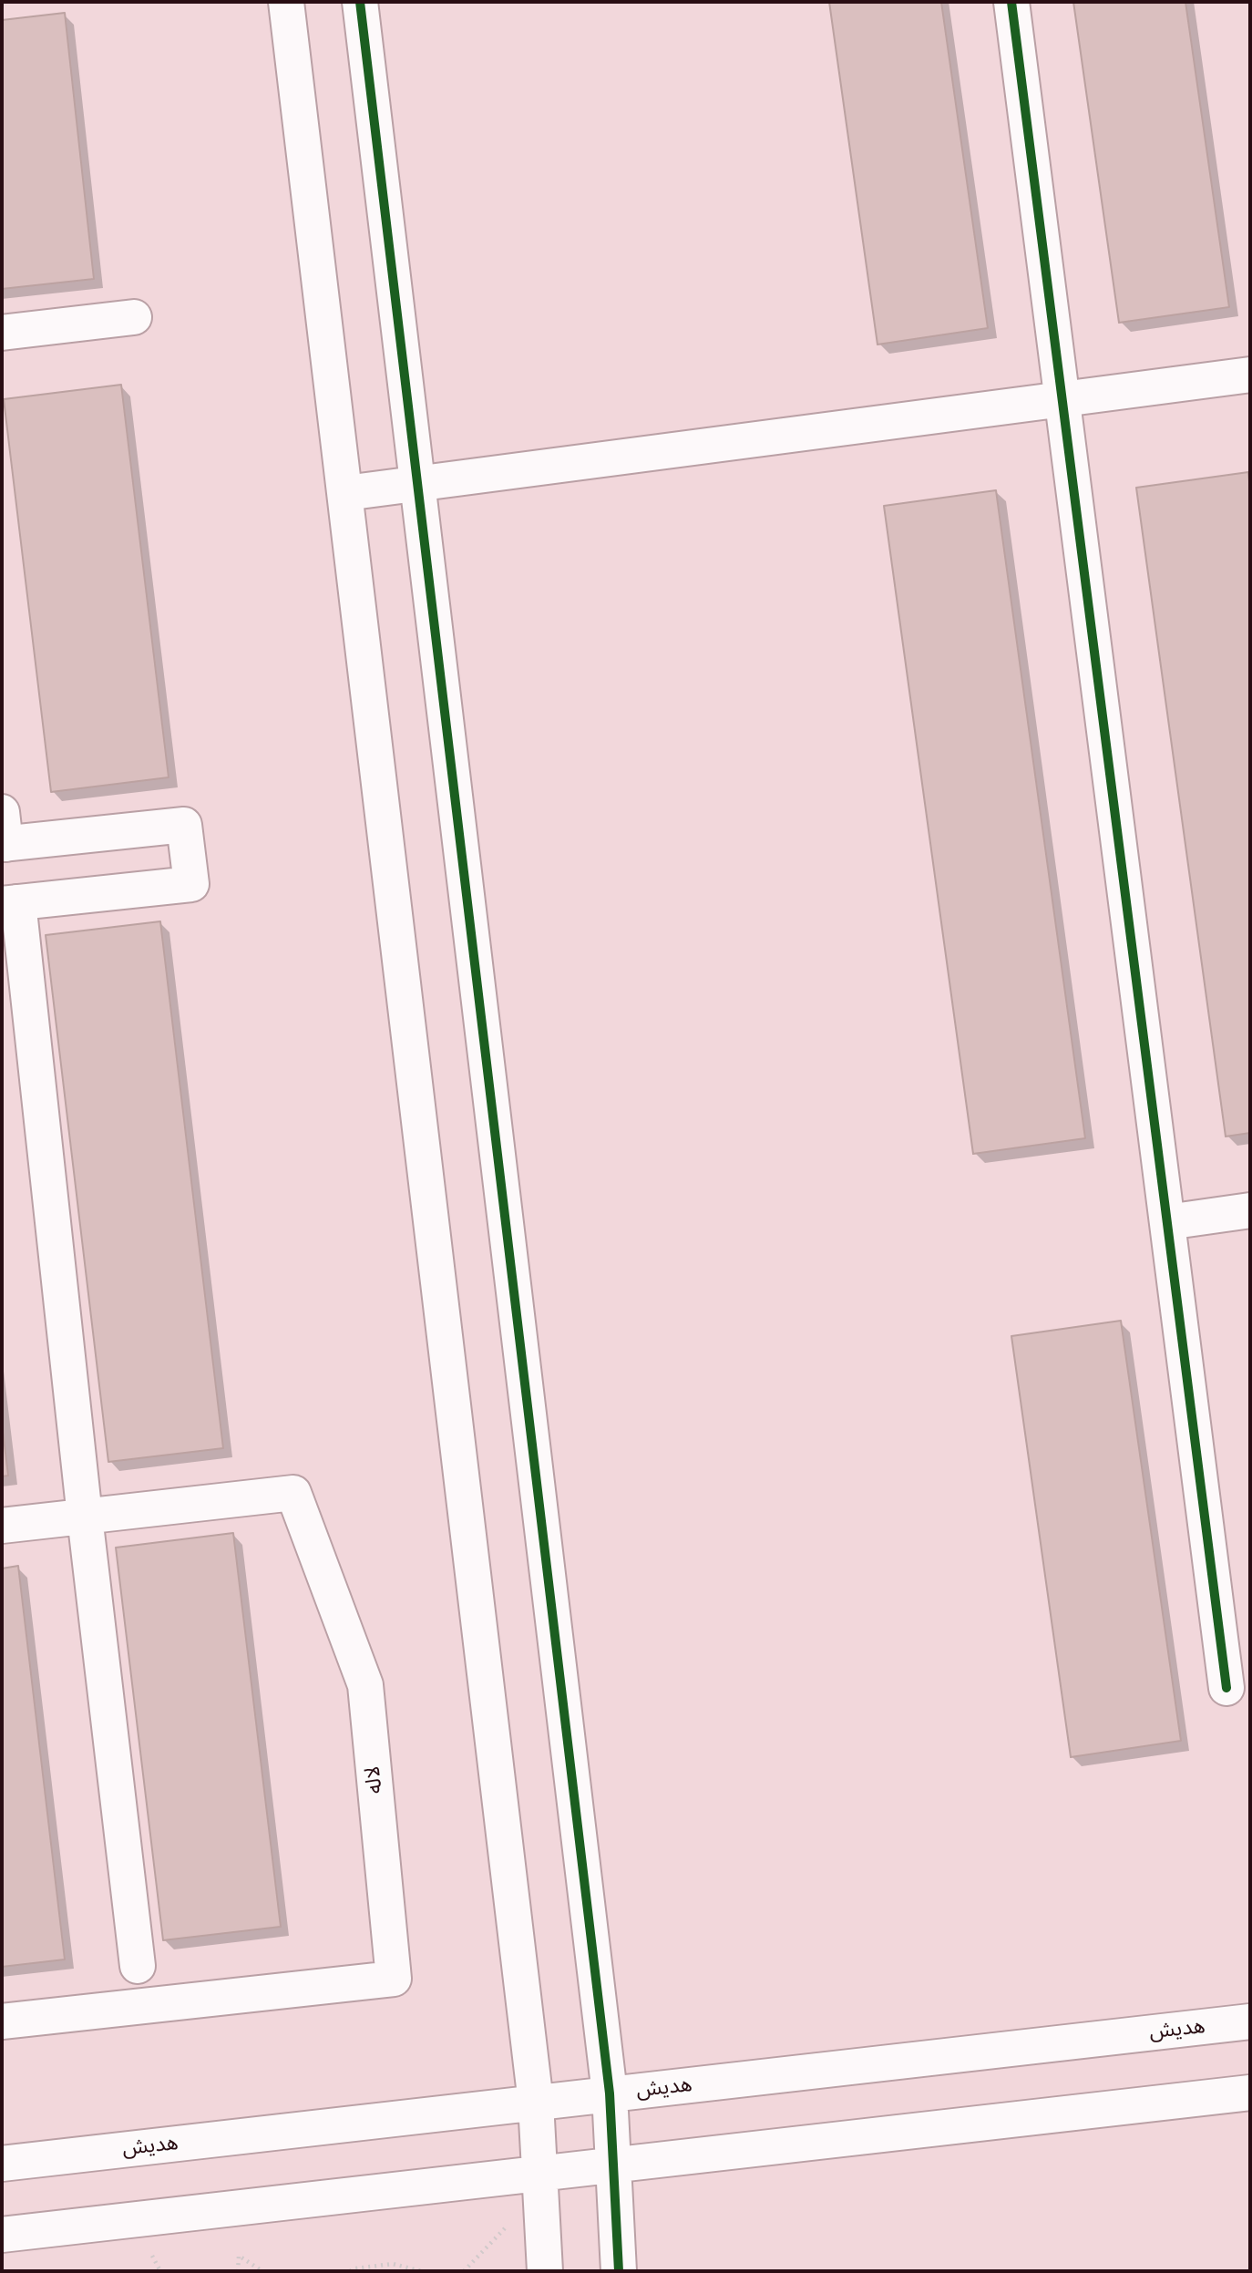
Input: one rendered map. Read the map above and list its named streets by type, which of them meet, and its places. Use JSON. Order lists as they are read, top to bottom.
{
  "streets": {
    "street": ["لاله", "هدیش"]
  }
}
